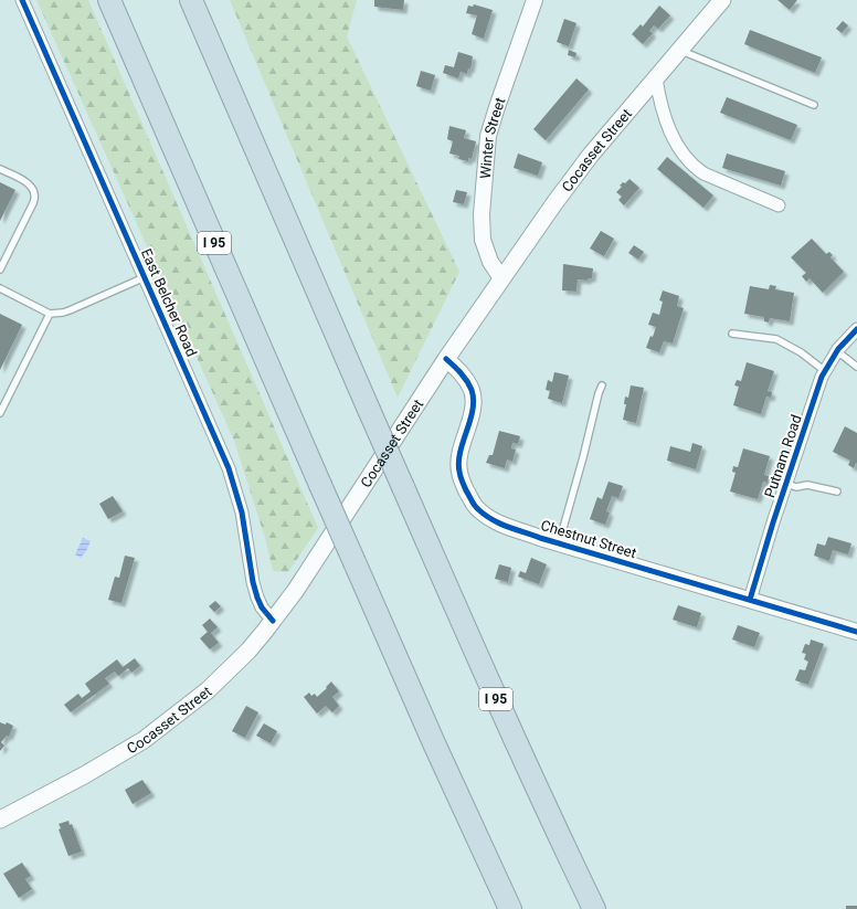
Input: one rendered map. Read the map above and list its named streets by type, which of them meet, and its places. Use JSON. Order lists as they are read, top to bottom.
{
  "streets": {
    "highway": ["I 95"],
    "main road": ["Cocasset Street"],
    "street": [
      "Winter Street",
      "East Belcher Road",
      "Putnam Road",
      "Chestnut Street"
    ]
  },
  "crossings": [
    ["Winter Street", "Cocasset Street"],
    ["Cocasset Street", "East Belcher Road"],
    ["Cocasset Street", "Chestnut Street"],
    ["Putnam Road", "Chestnut Street"]
  ]
}
